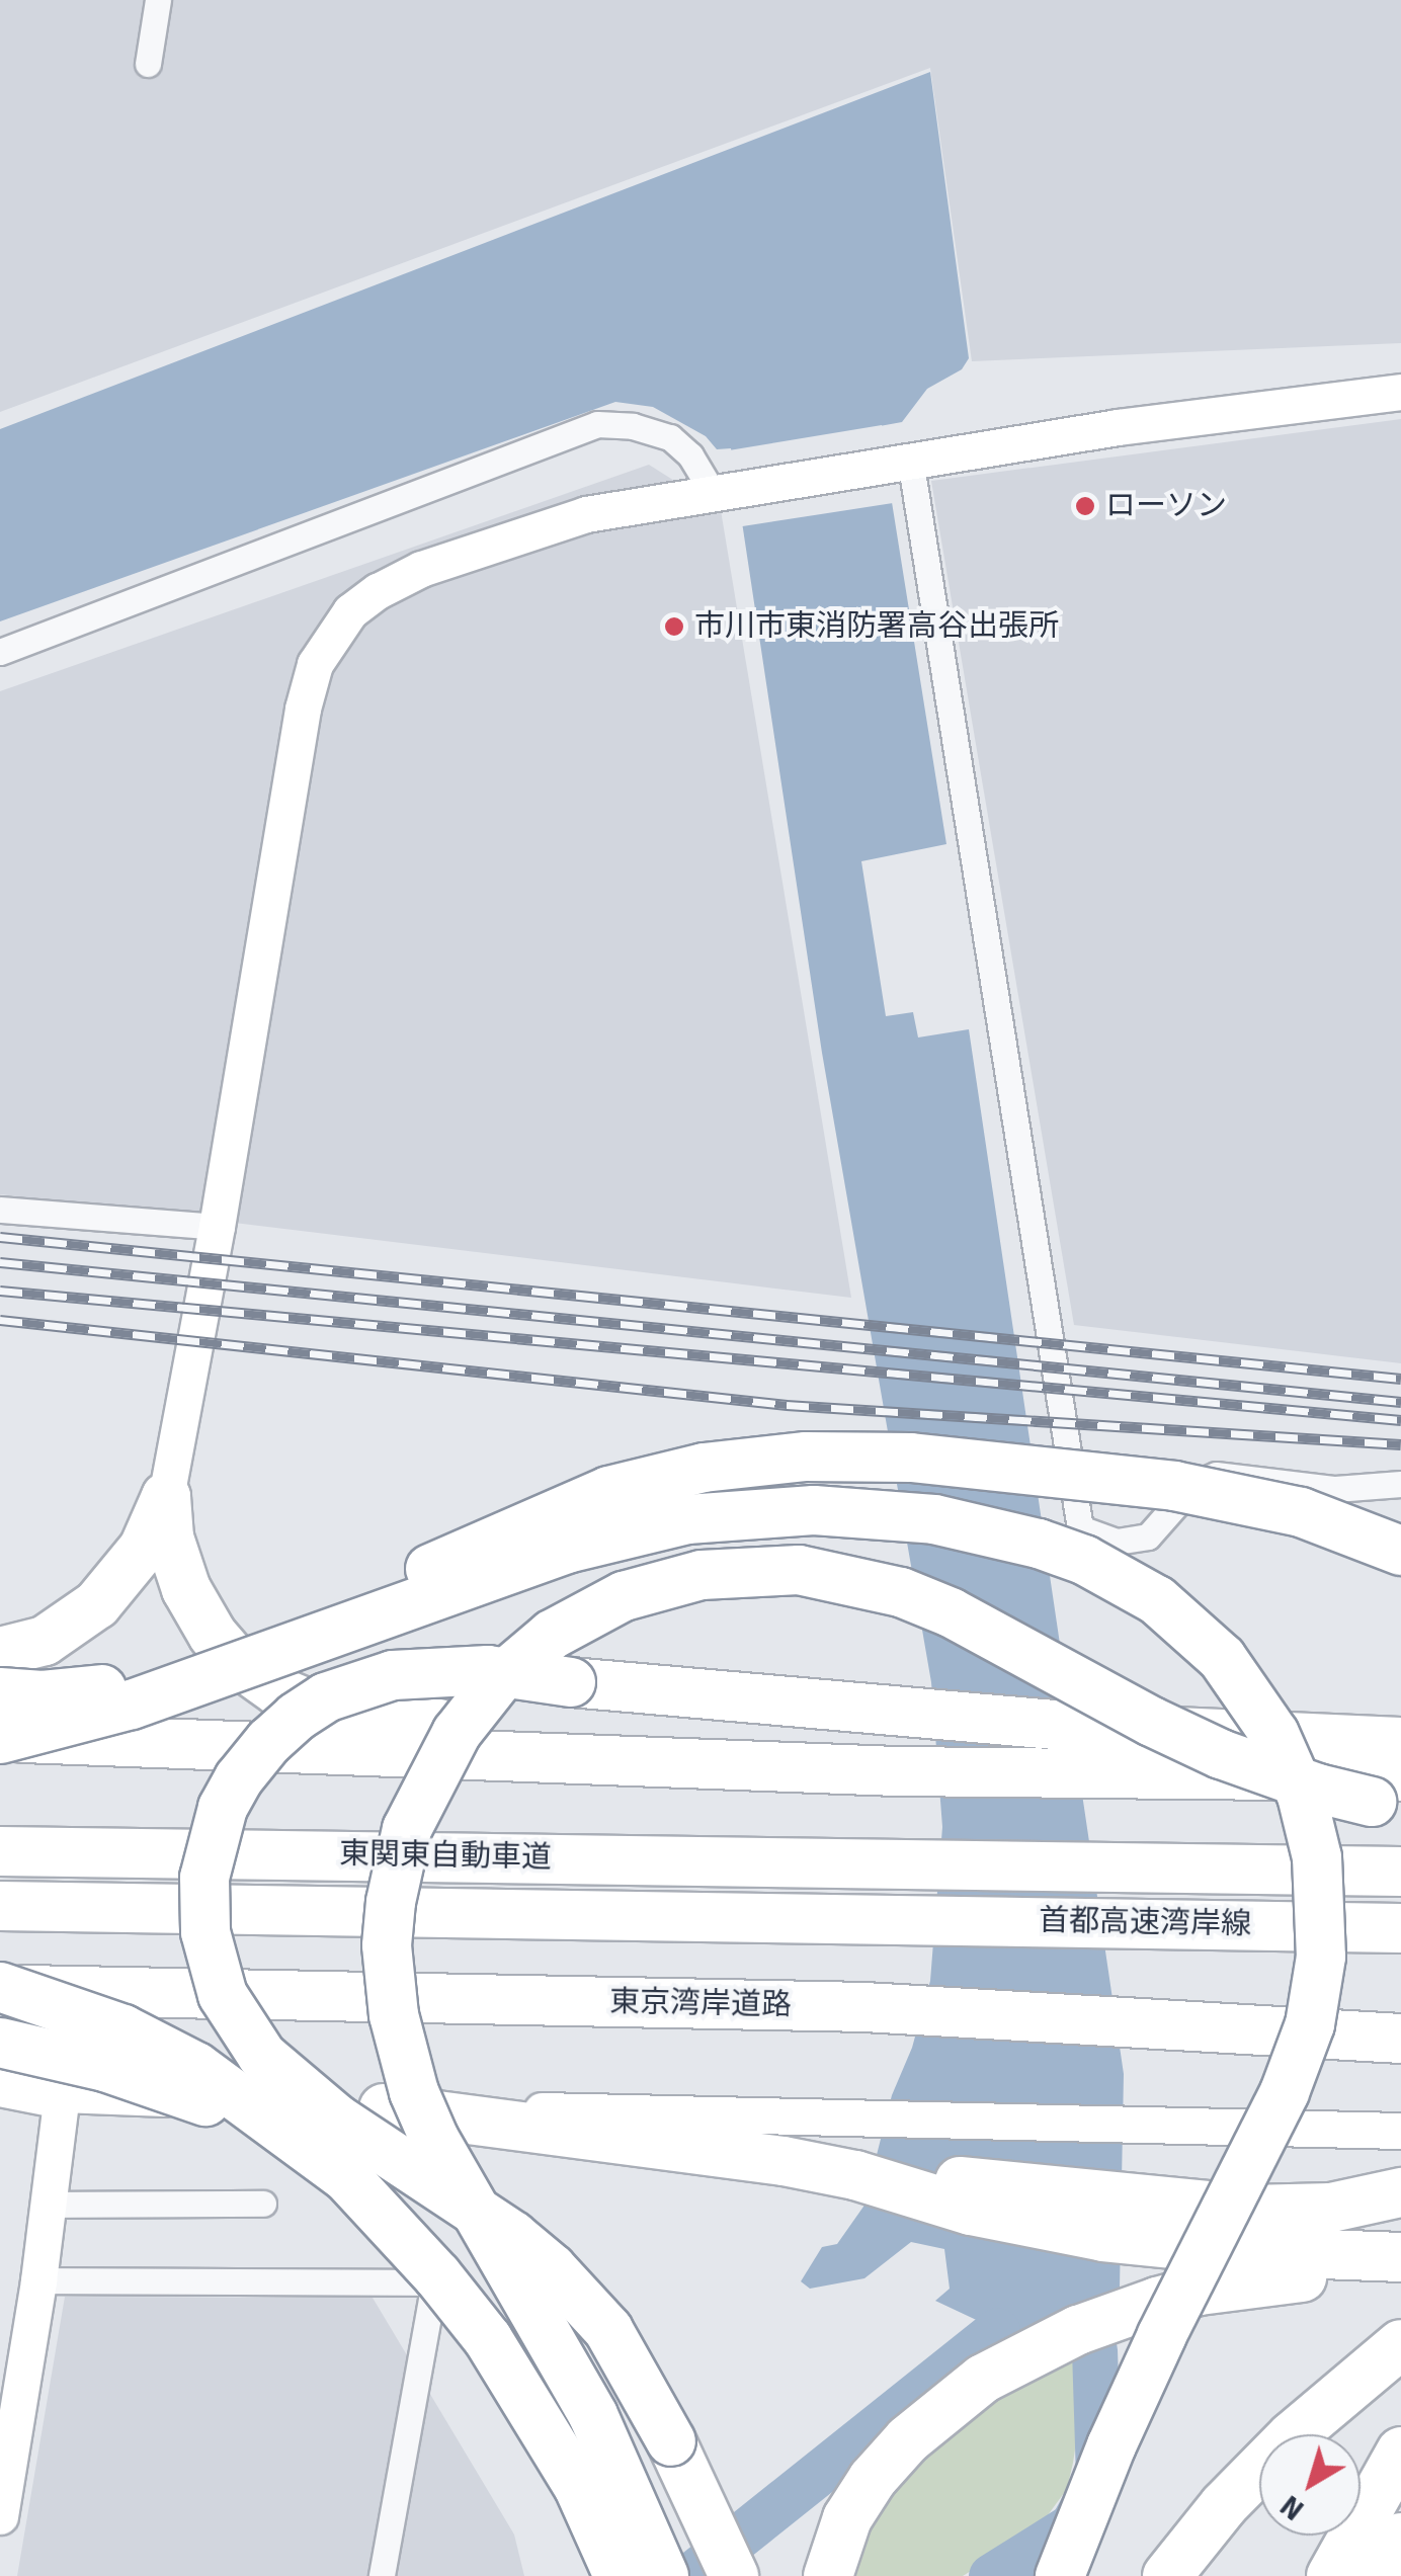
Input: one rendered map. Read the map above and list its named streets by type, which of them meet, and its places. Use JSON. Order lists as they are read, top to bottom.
{
  "streets": {
    "highway": ["東関東自動車道", "首都高速湾岸線", "東京湾岸道路"]
  },
  "crossings": [
    ["東関東自動車道", "首都高速湾岸線"]
  ],
  "places": ["ローソン", "市川市東消防署高谷出張所"],
  "north": "bottom left"
}
